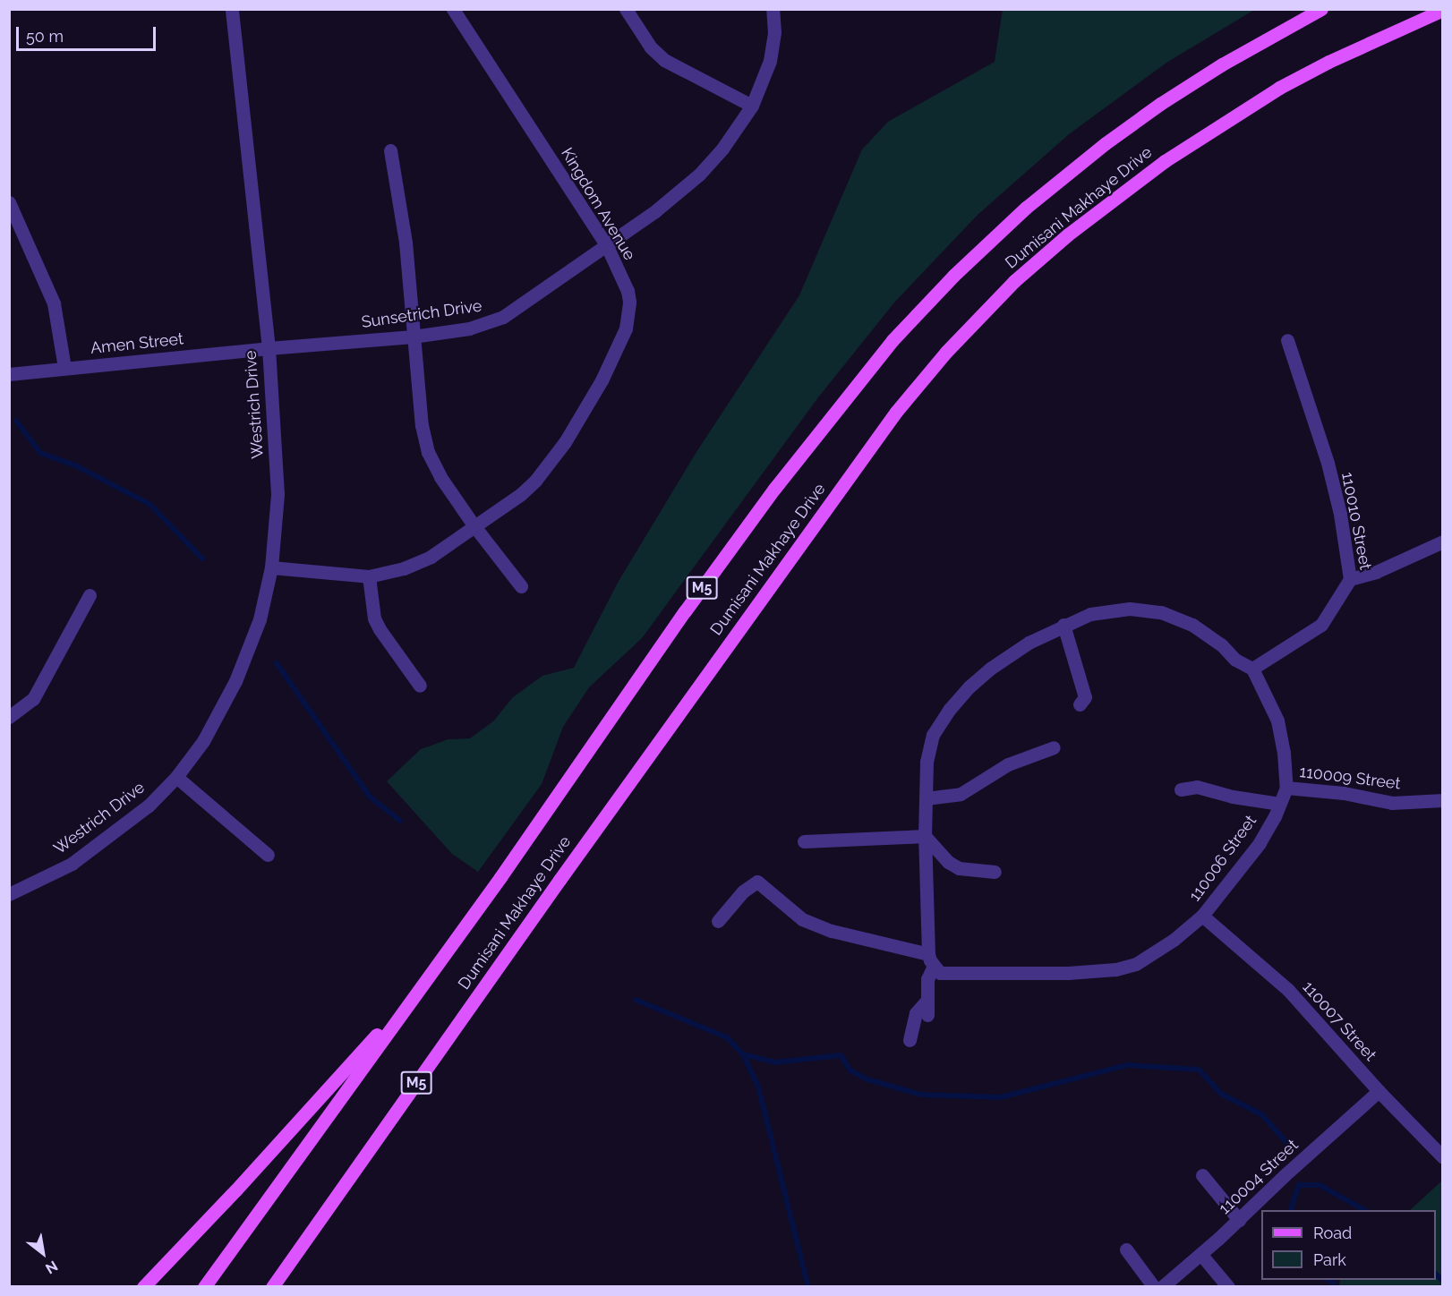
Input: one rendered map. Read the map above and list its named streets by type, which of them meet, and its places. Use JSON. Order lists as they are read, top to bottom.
{
  "streets": {
    "main road": ["Dumisani Makhaye Drive", "M5"],
    "street": [
      "Kingdom Avenue",
      "Sunsetrich Drive",
      "Amen Street",
      "Westrich Drive",
      "110010 Street",
      "110009 Street",
      "110006 Street",
      "110007 Street",
      "110004 Street"
    ]
  },
  "crossings": [
    ["Kingdom Avenue", "Sunsetrich Drive"],
    ["Kingdom Avenue", "Westrich Drive"],
    ["Sunsetrich Drive", "Amen Street"],
    ["Sunsetrich Drive", "Westrich Drive"],
    ["Amen Street", "Westrich Drive"],
    ["110010 Street", "110006 Street"],
    ["110009 Street", "110006 Street"],
    ["110006 Street", "110007 Street"],
    ["110007 Street", "110004 Street"]
  ],
  "legend": ["Road", "Park"],
  "scale_bar": "50 m",
  "north": "bottom right"
}
